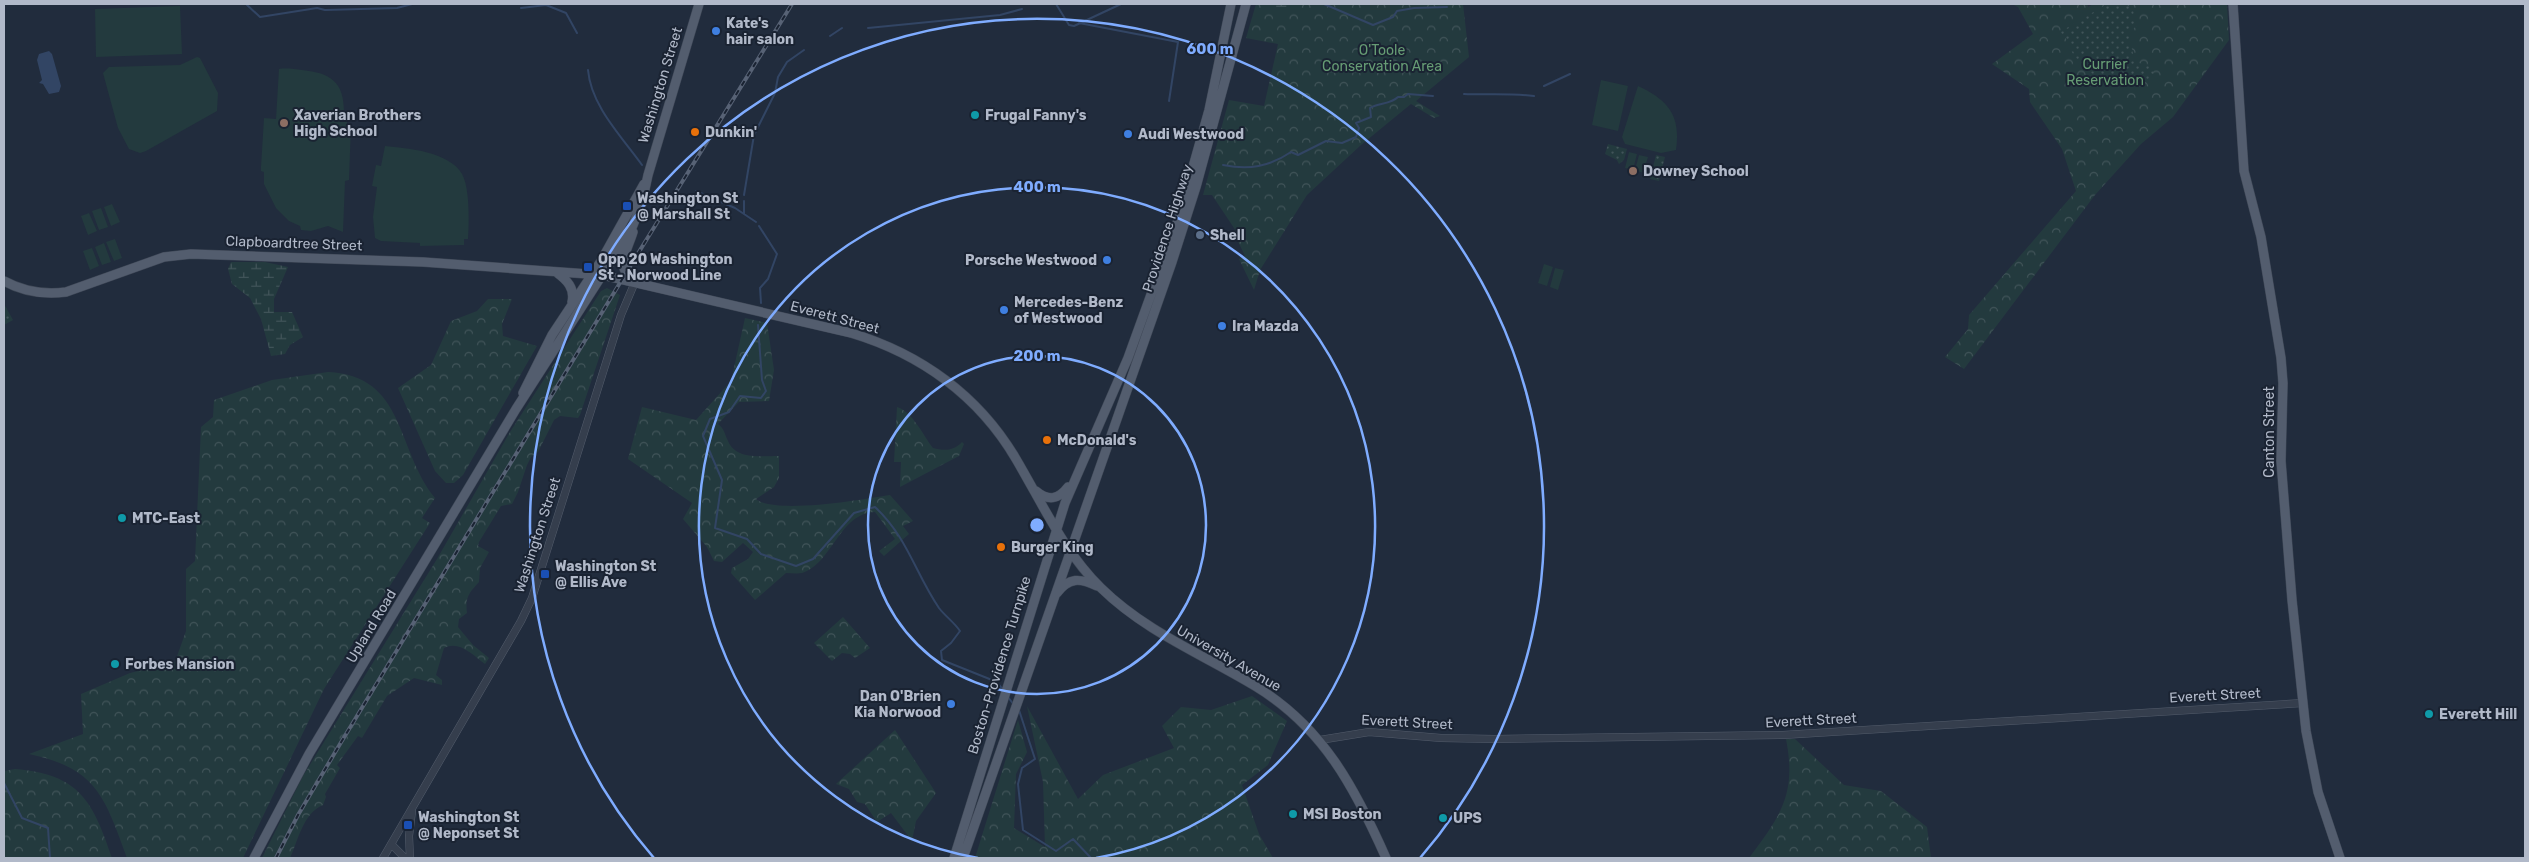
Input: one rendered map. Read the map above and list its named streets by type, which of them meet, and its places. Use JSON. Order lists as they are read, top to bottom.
{
  "streets": {
    "main road": [
      "Washington Street",
      "Providence Highway",
      "Clapboardtree Street",
      "Everett Street",
      "Canton Street",
      "Upland Road",
      "University Avenue",
      "Boston-Providence Turnpike"
    ]
  },
  "crossings": [
    ["Washington Street", "Clapboardtree Street"],
    ["Washington Street", "Everett Street"],
    ["Washington Street", "Upland Road"],
    ["Providence Highway", "Boston-Providence Turnpike"],
    ["Clapboardtree Street", "Everett Street"],
    ["Clapboardtree Street", "Upland Road"],
    ["Everett Street", "Canton Street"],
    ["Everett Street", "Upland Road"],
    ["Everett Street", "University Avenue"],
    ["Everett Street", "Boston-Providence Turnpike"],
    ["University Avenue", "Boston-Providence Turnpike"]
  ],
  "parks": ["O'Toole Conservation Area", "Currier Reservation"],
  "places": {
    "other": [
      "Kate's hair salon",
      "Frugal Fanny's",
      "Xaverian Brothers High School",
      "Dunkin'",
      "Audi Westwood",
      "Downey School",
      "Shell",
      "Porsche Westwood",
      "Mercedes-Benz of Westwood",
      "Ira Mazda",
      "McDonald's",
      "MTC-East",
      "Burger King",
      "Forbes Mansion",
      "Dan O'Brien Kia Norwood",
      "Everett Hill",
      "MSI Boston",
      "UPS"
    ],
    "transit": [
      "Washington St @ Marshall St",
      "Opp 20 Washington St - Norwood Line",
      "Washington St @ Ellis Ave",
      "Washington St @ Neponset St"
    ]
  },
  "rings": ["600 m", "400 m", "200 m"]
}
